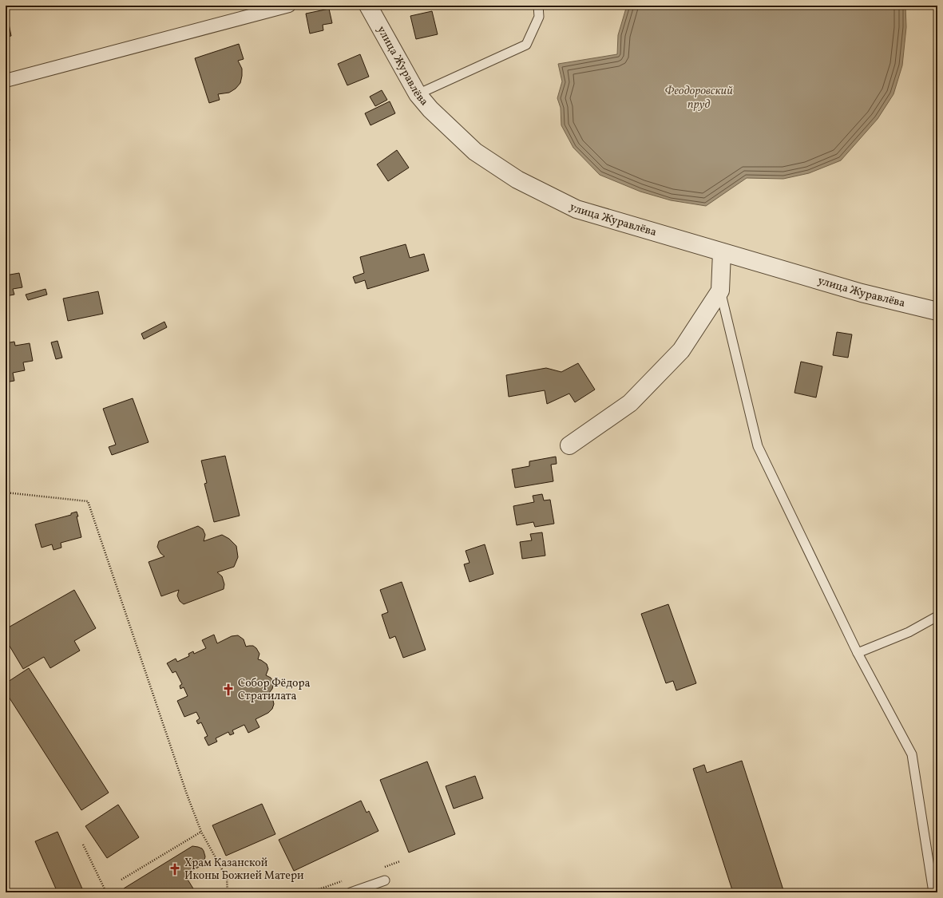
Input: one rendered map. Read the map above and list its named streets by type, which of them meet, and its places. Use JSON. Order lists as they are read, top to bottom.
{
  "streets": {
    "street": ["улица Журавлёва"]
  },
  "water": ["Феодоровский пруд"],
  "places": {
    "church": ["Собор Фёдора Стратилата", "Храм Казанской Иконы Божией Матери"]
  }
}
